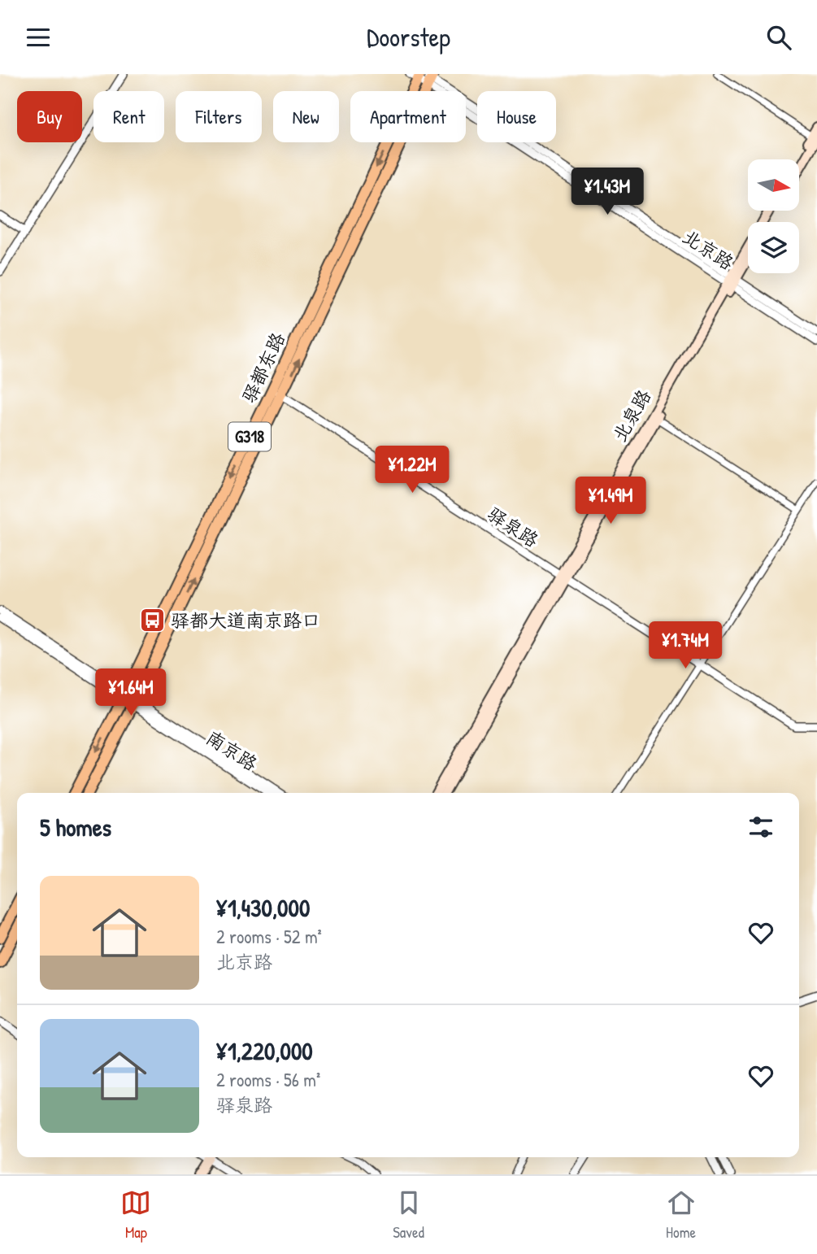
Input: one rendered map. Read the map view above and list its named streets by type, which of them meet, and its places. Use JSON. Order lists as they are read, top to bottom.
{
  "streets": {
    "highway": ["驿都东路", "G318"],
    "main road": ["北泉路"],
    "street": ["北京路", "驿泉路", "南京路"]
  },
  "crossings": [
    ["北京路", "驿都东路"],
    ["北京路", "北泉路"],
    ["驿都东路", "驿泉路"],
    ["驿都东路", "南京路"],
    ["北泉路", "驿泉路"]
  ],
  "places": {
    "bus stop": ["驿都大道南京路口"]
  },
  "north": "right",
  "page": {
    "header": "Doorstep",
    "chip": [
      "Buy",
      "Rent",
      "Filters",
      "New",
      "Apartment",
      "House"
    ],
    "price": [
      "¥1.43M",
      "¥1.22M",
      "¥1.49M",
      "¥1.74M",
      "¥1.64M"
    ],
    "heading": "5 homes",
    "list": [
      {
        "name": "¥1,430,000",
        "note": "2 rooms · 52 m² · 北京路"
      },
      {
        "name": "¥1,220,000",
        "note": "2 rooms · 56 m² · 驿泉路"
      }
    ],
    "tabs": ["Map", "Saved", "Home"]
  }
}
